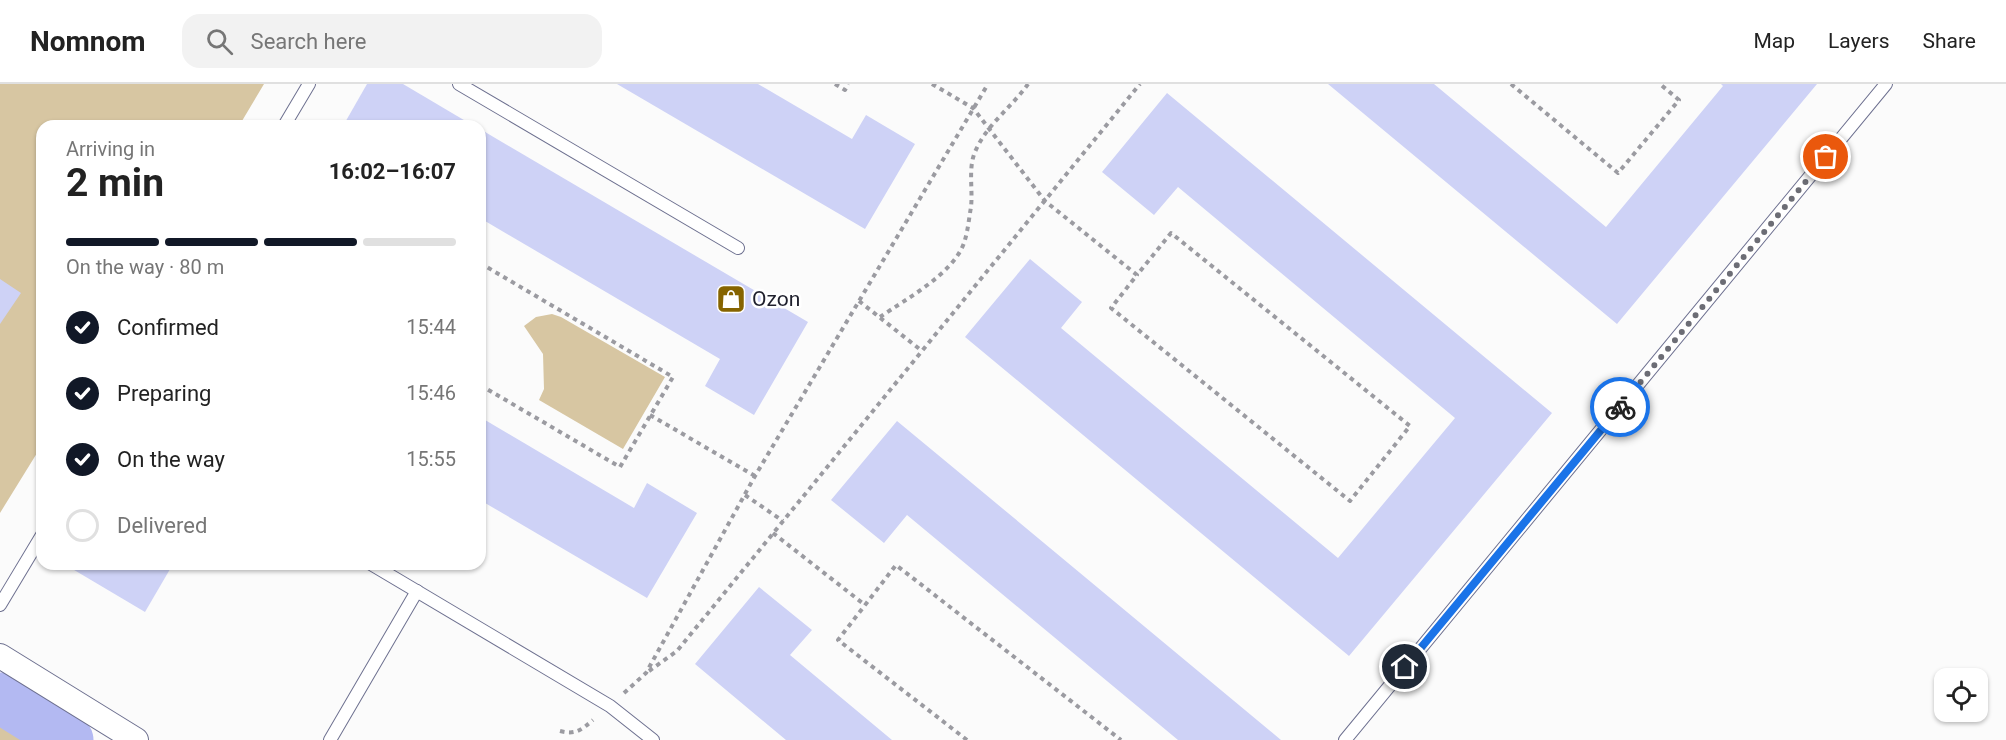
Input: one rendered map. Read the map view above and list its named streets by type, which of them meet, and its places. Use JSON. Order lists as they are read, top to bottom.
{
  "places": {
    "shop": ["Ozon"]
  },
  "page": {
    "header": "Nomnom",
    "search": "Search here",
    "nav": ["Map", "Layers", "Share"],
    "heading": ["2 min", "Arriving in", "16:02–16:07"],
    "bar": "On the way · 80 m",
    "list": [
      ["Confirmed", "15:44"],
      ["Preparing", "15:46"],
      ["On the way", "15:55"],
      "Delivered"
    ]
  }
}
